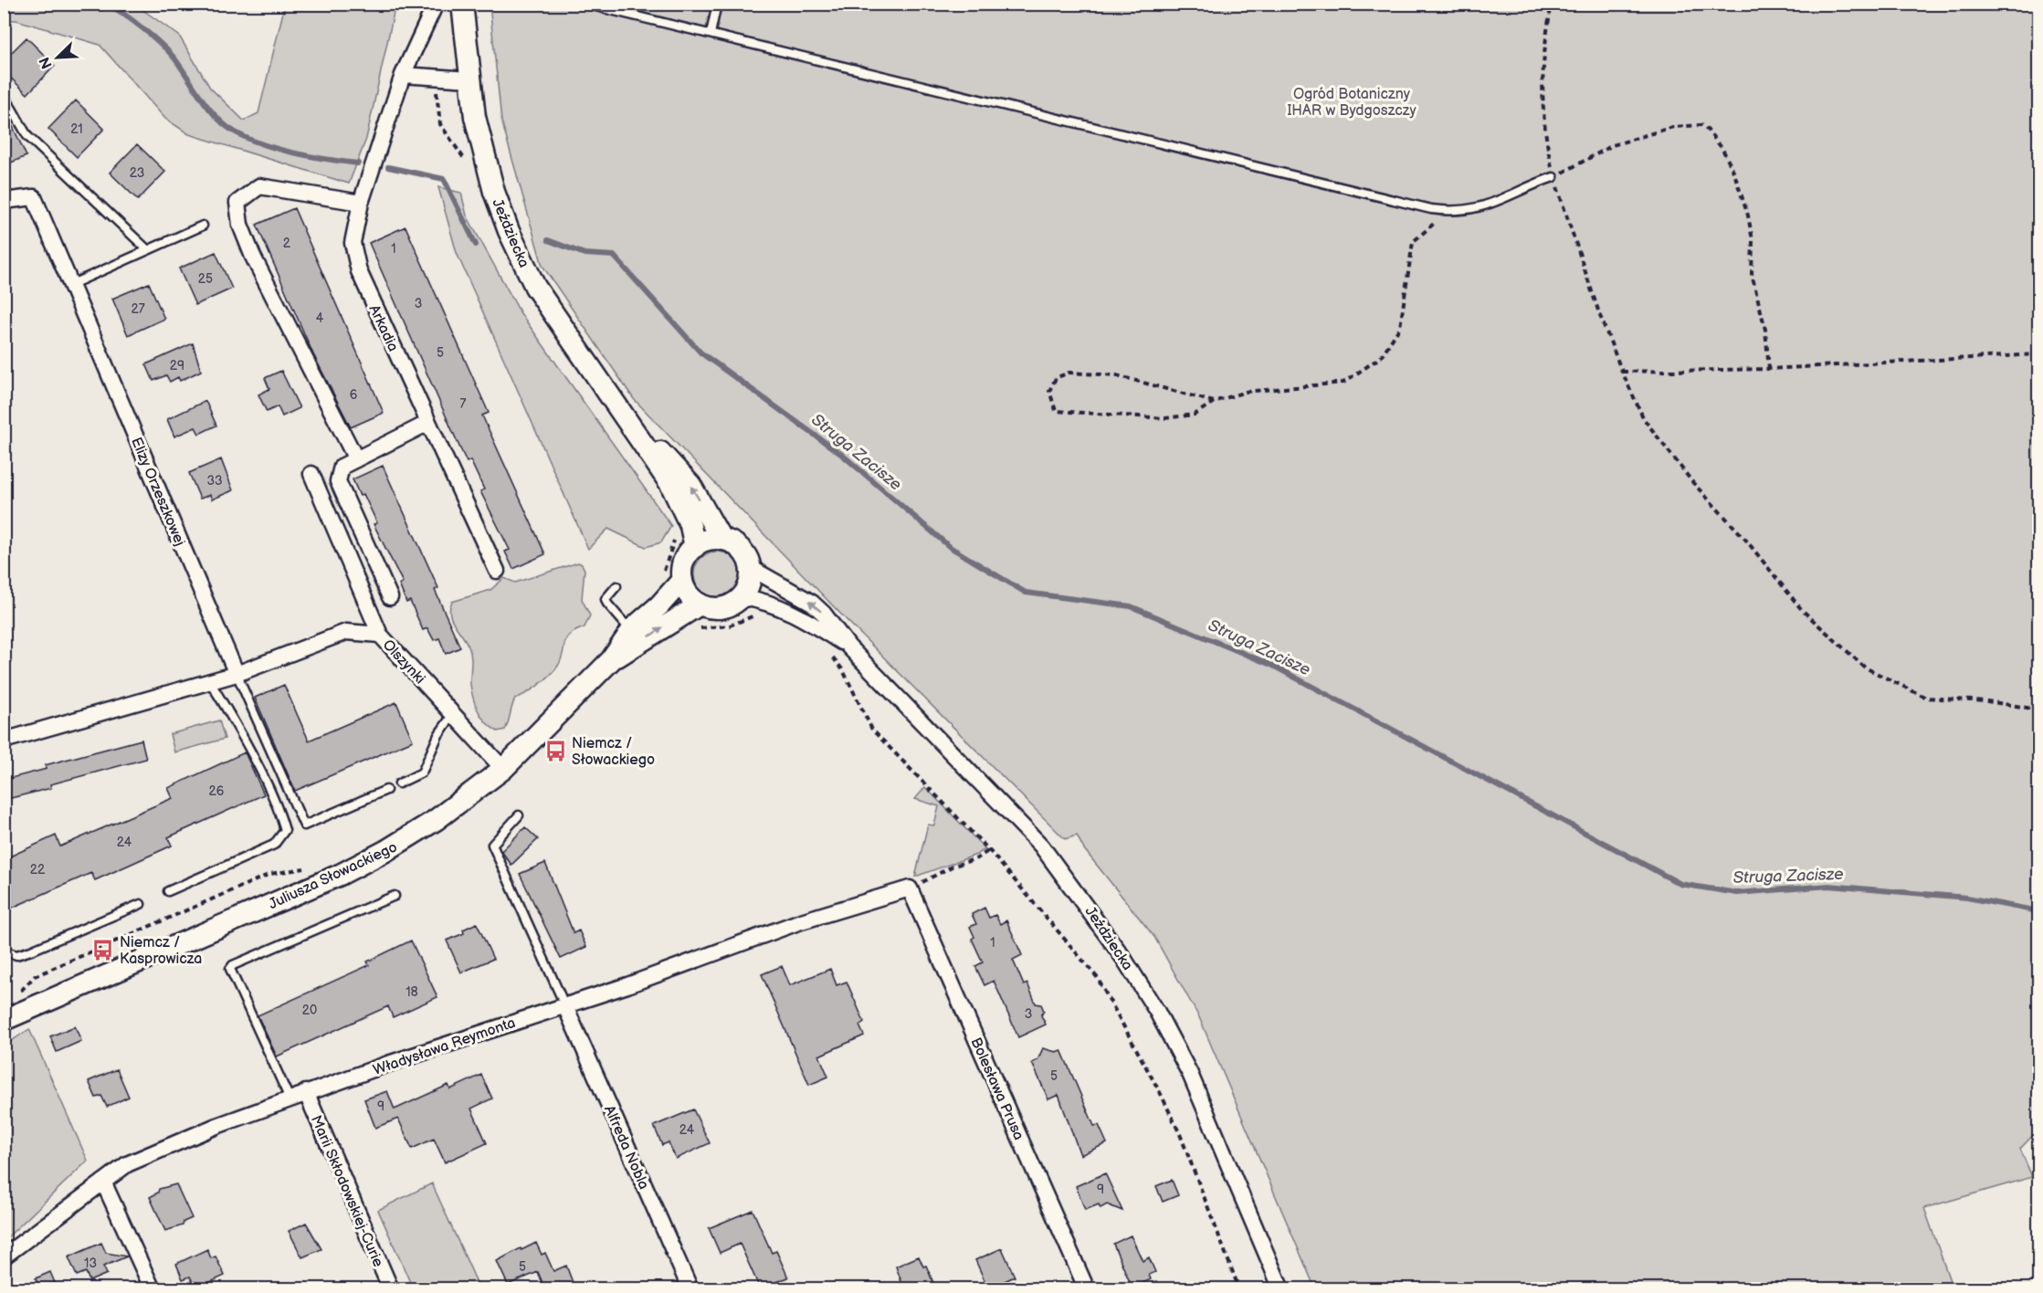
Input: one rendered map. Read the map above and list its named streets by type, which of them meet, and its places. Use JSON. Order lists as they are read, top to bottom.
{
  "streets": {
    "street": [
      "Jeździecka",
      "Arkadia",
      "Elizy Orzeszkowej",
      "Olszynki",
      "Juliusza Słowackiego",
      "Władysława Reymonta",
      "Bolesława Prusa",
      "Alfreda Nobla",
      "Marii Skłodowskiej-Curie"
    ]
  },
  "crossings": [
    ["Jeździecka", "Juliusza Słowackiego"],
    ["Olszynki", "Juliusza Słowackiego"],
    ["Władysława Reymonta", "Bolesława Prusa"],
    ["Władysława Reymonta", "Alfreda Nobla"],
    ["Władysława Reymonta", "Marii Skłodowskiej-Curie"]
  ],
  "water": ["Struga Zacisze"],
  "parks": ["Ogród Botaniczny IHAR w Bydgoszczy"],
  "places": {
    "bus stop": ["Niemcz / Słowackiego", "Niemcz / Kasprowicza"]
  },
  "house_numbers": [
    "21",
    "23",
    "2",
    "1",
    "25",
    "3",
    "27",
    "4",
    "5",
    "29",
    "6",
    "7",
    "33",
    "26",
    "24",
    "22",
    "1",
    "18",
    "20",
    "3",
    "5",
    "9",
    "24",
    "9",
    "13",
    "5"
  ],
  "north": "bottom left"
}
